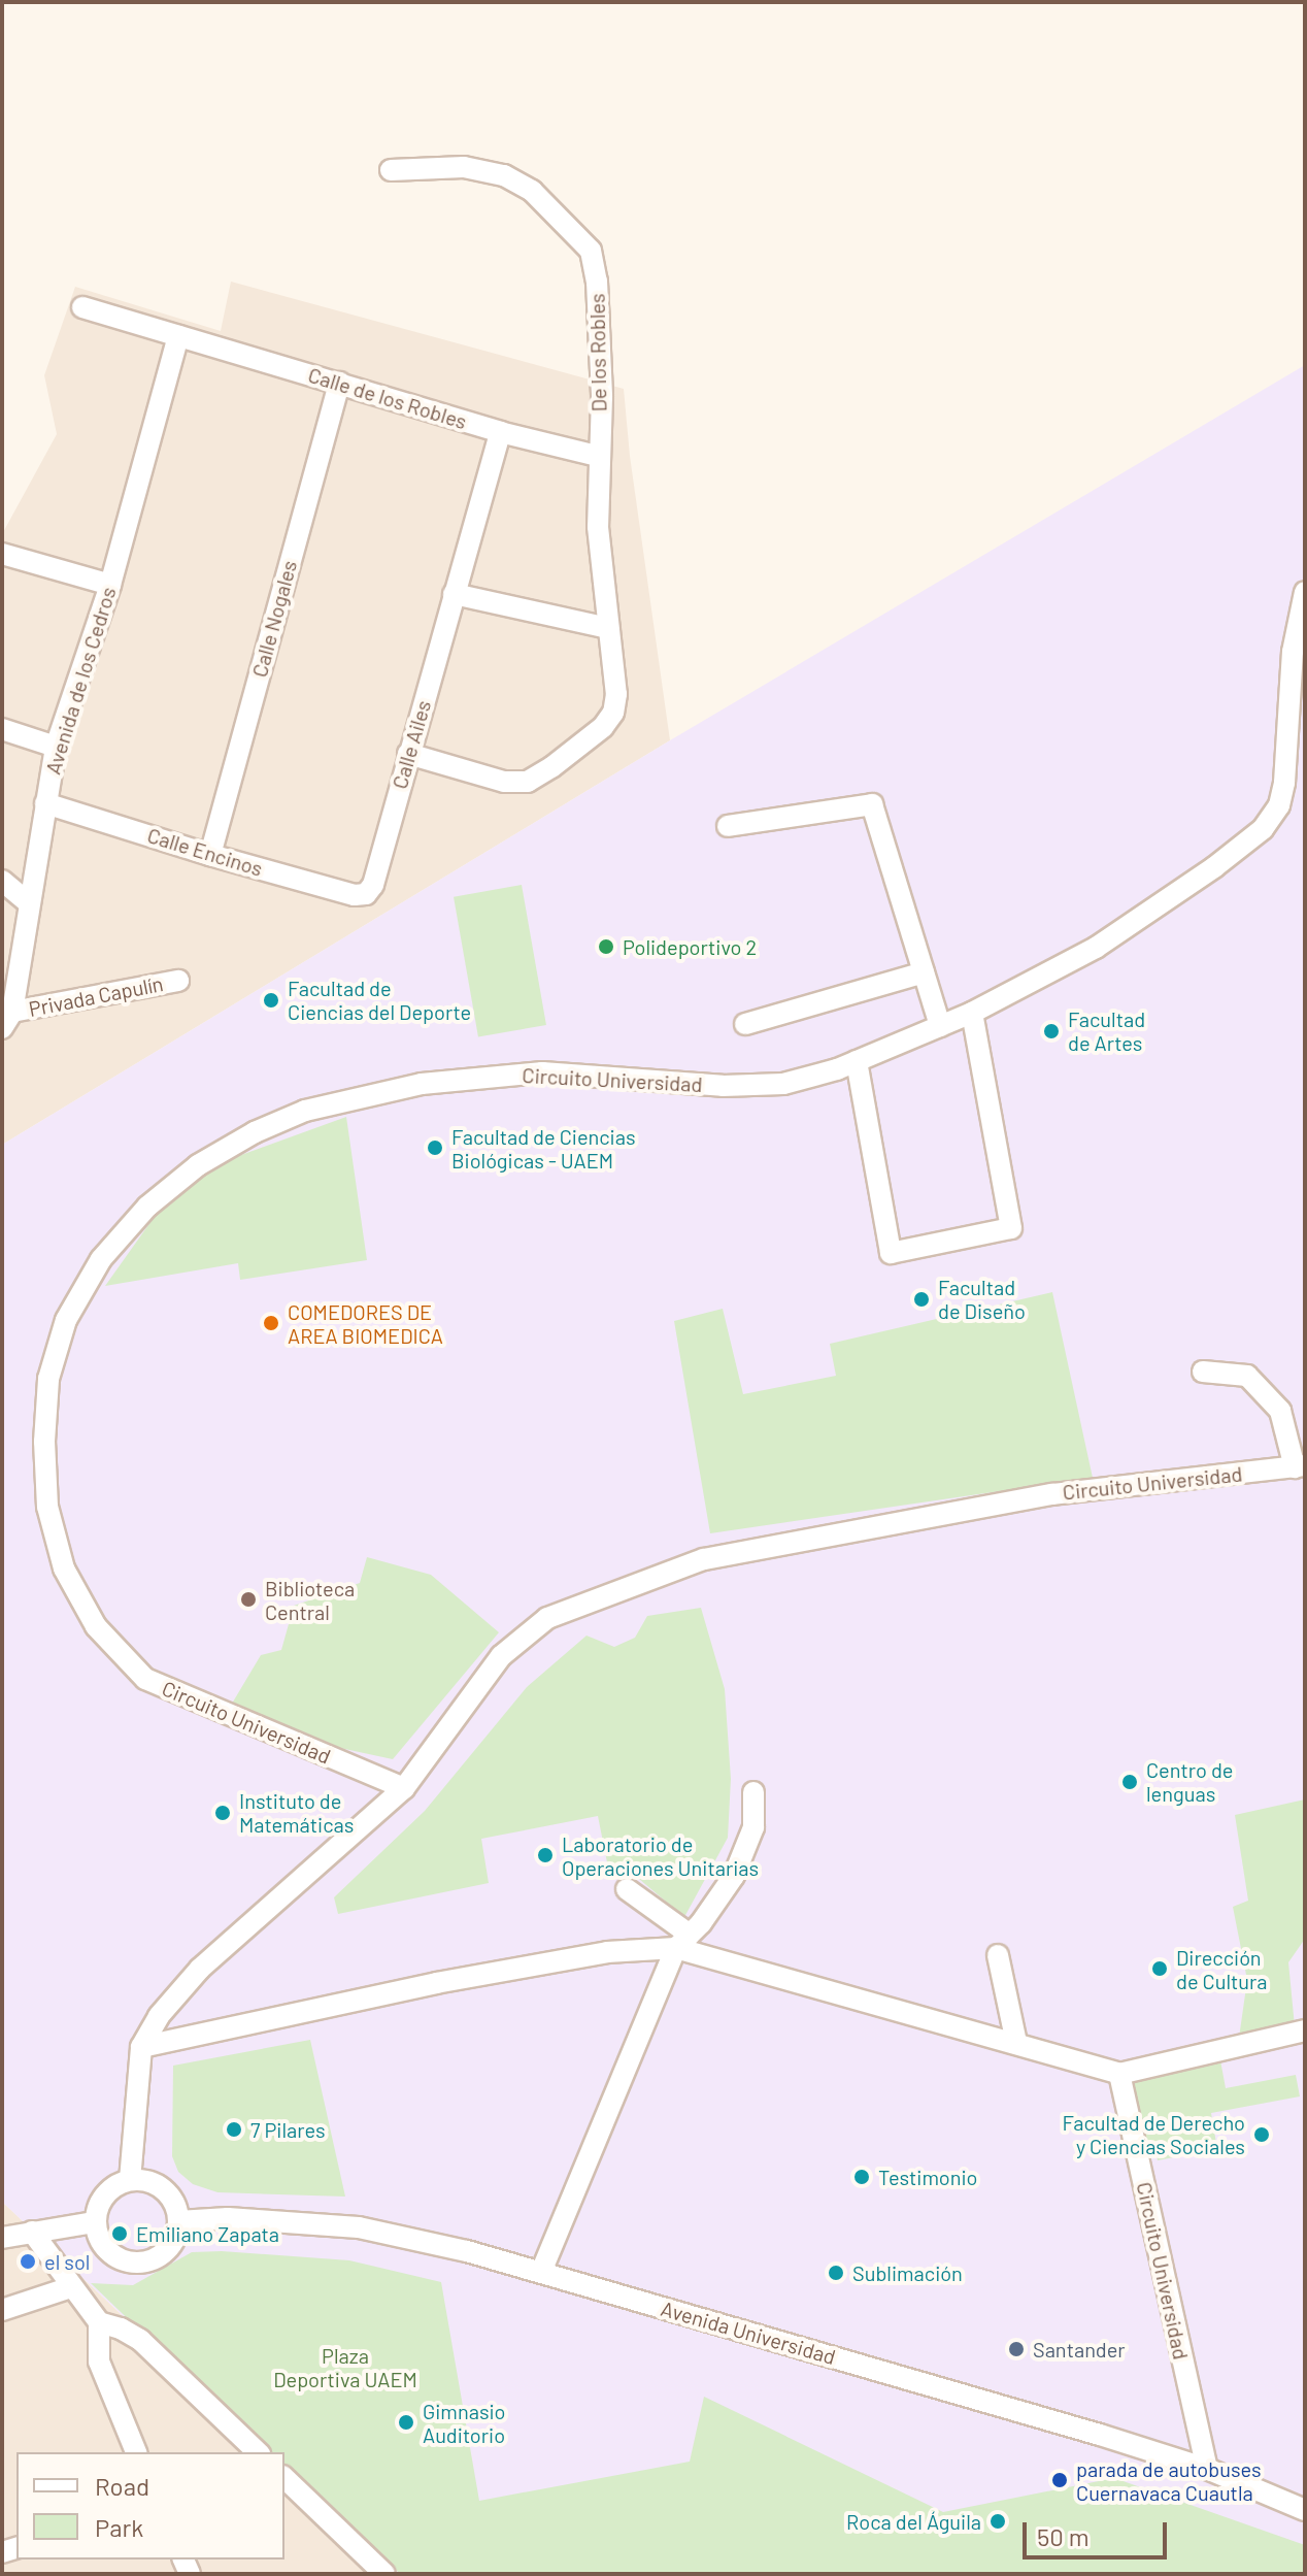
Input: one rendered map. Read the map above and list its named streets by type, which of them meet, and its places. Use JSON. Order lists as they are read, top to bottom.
{
  "streets": {
    "street": [
      "De los Robles",
      "Calle de los Robles",
      "Calle Nogales",
      "Avenida de los Cedros",
      "Calle Ailes",
      "Calle Encinos",
      "Privada Capulín",
      "Circuito Universidad",
      "Avenida Universidad"
    ]
  },
  "crossings": [
    ["De los Robles", "Calle de los Robles"],
    ["De los Robles", "Calle Ailes"],
    ["Calle de los Robles", "Calle Nogales"],
    ["Calle de los Robles", "Avenida de los Cedros"],
    ["Calle de los Robles", "Calle Ailes"],
    ["Calle Nogales", "Calle Encinos"],
    ["Avenida de los Cedros", "Calle Encinos"],
    ["Avenida de los Cedros", "Privada Capulín"],
    ["Calle Ailes", "Calle Encinos"],
    ["Circuito Universidad", "Avenida Universidad"]
  ],
  "parks": ["Plaza Deportiva UAEM"],
  "places": [
    "Polideportivo 2",
    "Facultad de Ciencias del Deporte",
    "Facultad de Artes",
    "Facultad de Ciencias Biológicas - UAEM",
    "Facultad de Diseño",
    "COMEDORES DE AREA BIOMEDICA",
    "Biblioteca Central",
    "Centro de lenguas",
    "Instituto de Matemáticas",
    "Laboratorio de Operaciones Unitarias",
    "Dirección de Cultura",
    "7 Pilares",
    "Facultad de Derecho y Ciencias Sociales",
    "Testimonio",
    "Emiliano Zapata",
    "el sol",
    "Sublimación",
    "Santander",
    "Gimnasio Auditorio",
    "parada de autobuses Cuernavaca Cuautla",
    "Roca del Águila"
  ],
  "legend": ["Road", "Park"],
  "scale_bar": "50 m"
}
